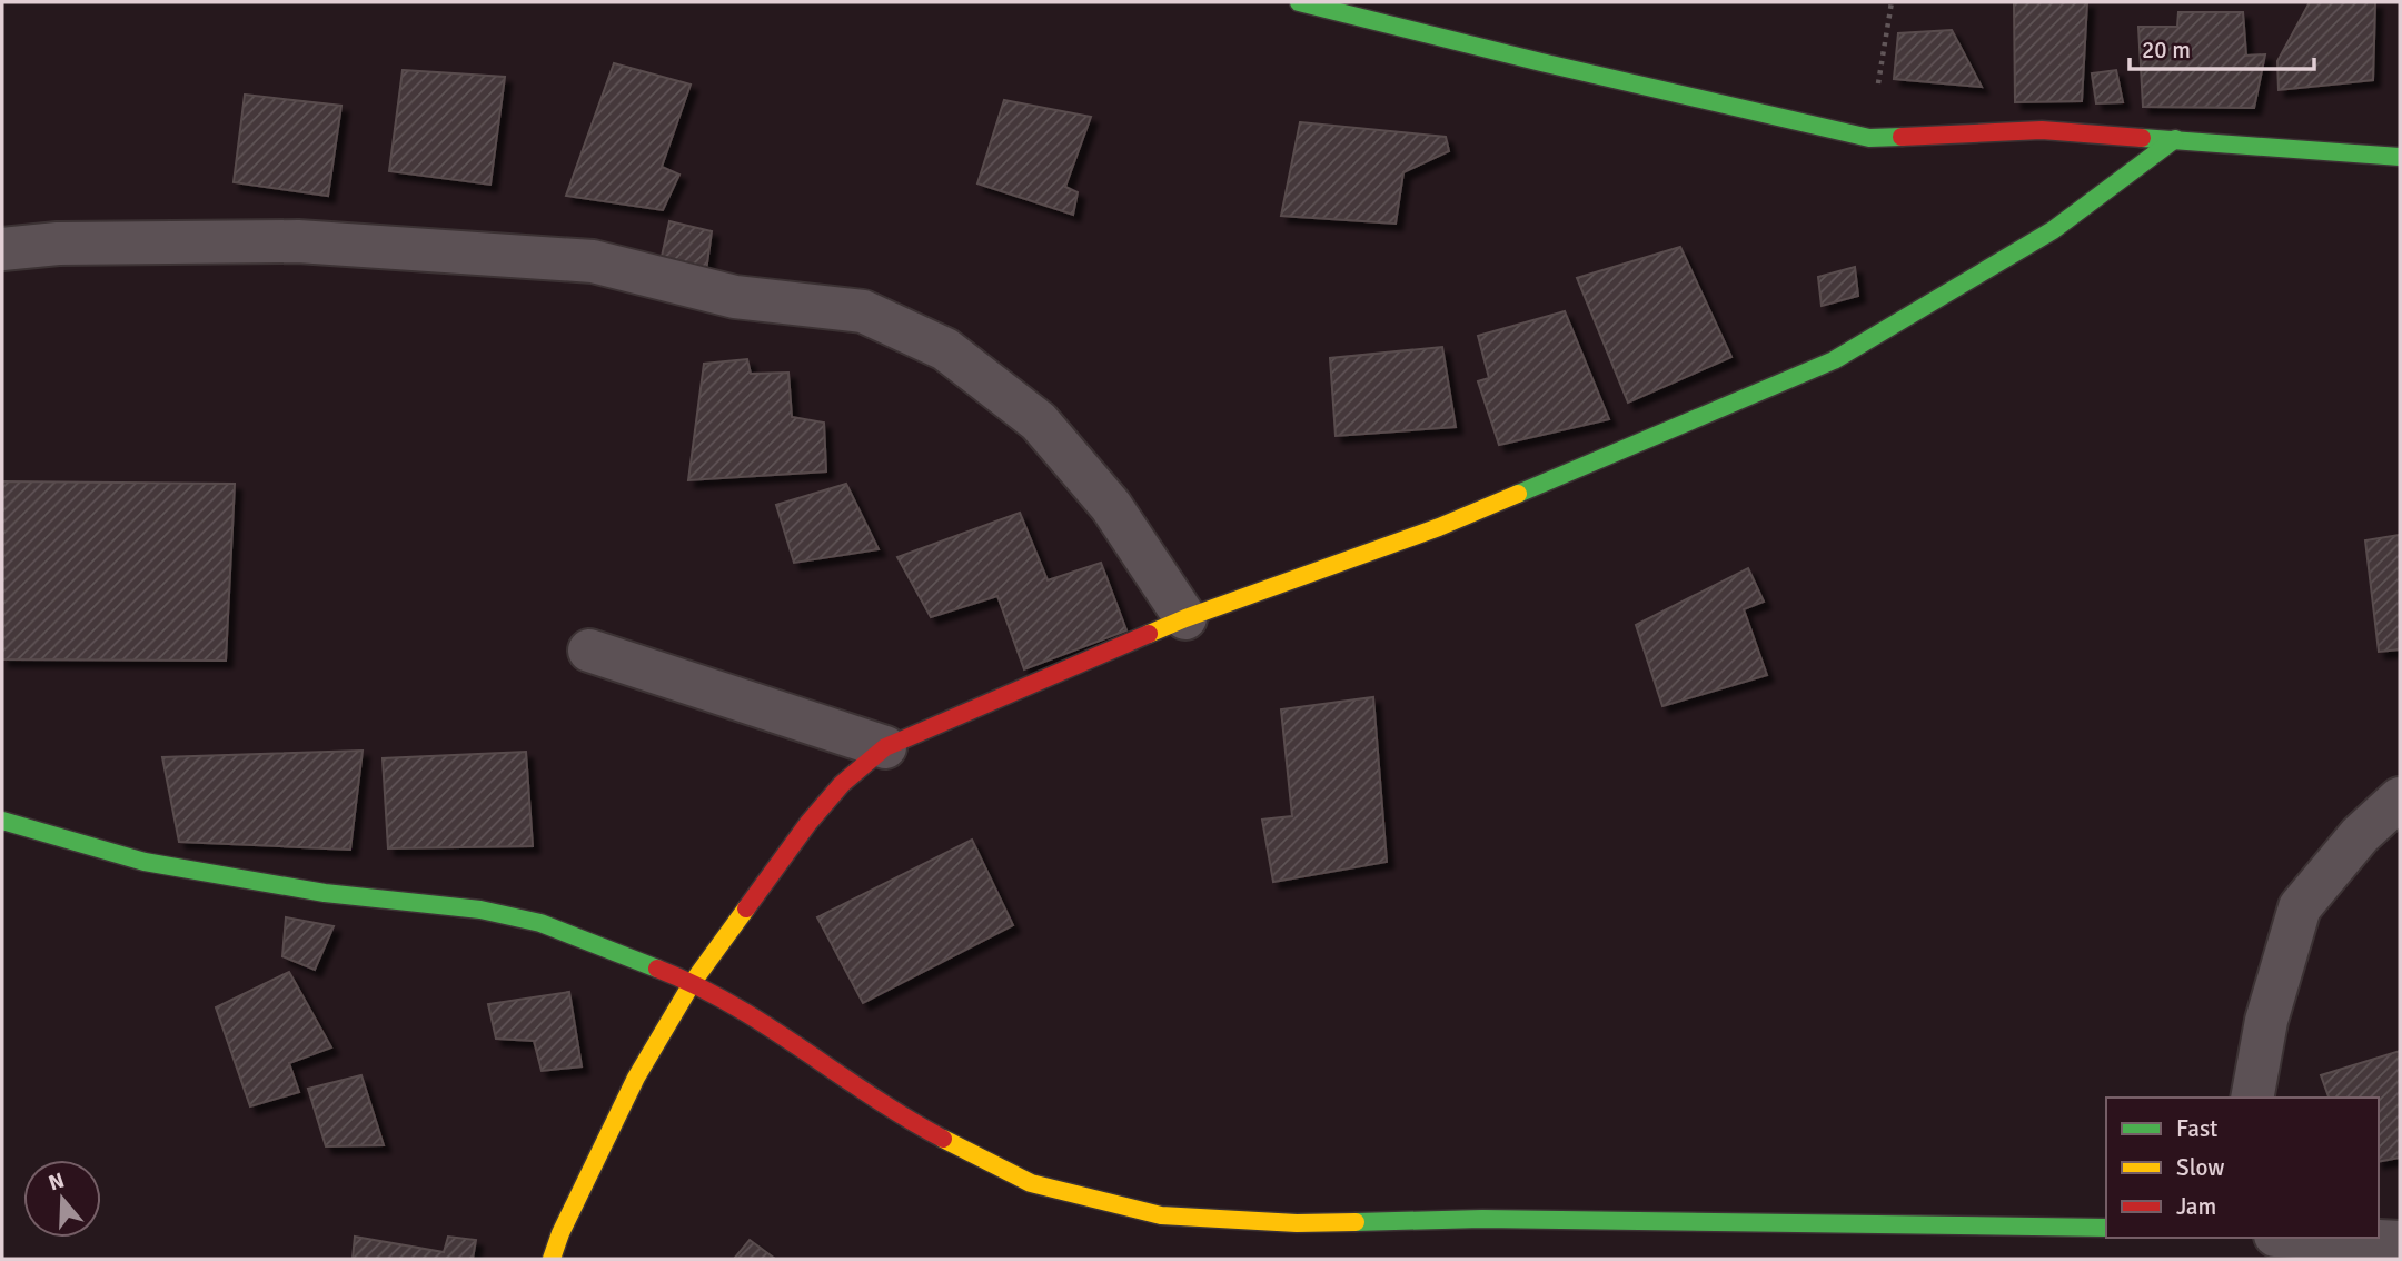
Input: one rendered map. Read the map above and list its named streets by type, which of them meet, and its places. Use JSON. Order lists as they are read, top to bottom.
{
  "legend": ["Fast", "Slow", "Jam"],
  "scale_bar": "20 m",
  "north": "top"
}
